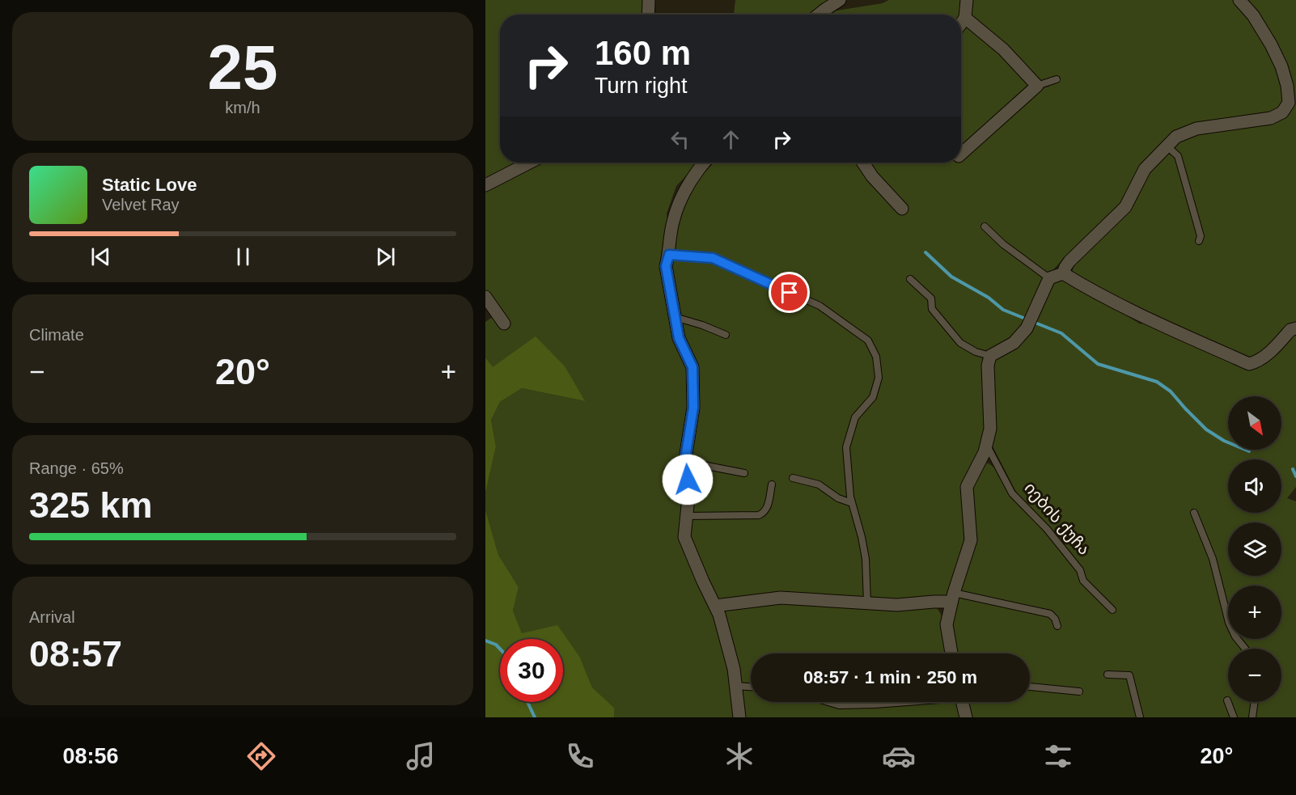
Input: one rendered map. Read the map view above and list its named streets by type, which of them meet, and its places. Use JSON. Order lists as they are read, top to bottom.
{
  "streets": {
    "lane": ["იების ქუჩა"]
  },
  "north": "bottom right",
  "page": {
    "tile": [
      ["25", "km/h"],
      "Climate",
      ["Range · 65%", "325 km"],
      ["Arrival", "08:57"]
    ],
    "turn": ["160 m", "Turn right"],
    "song": ["Static Love", "Velvet Ray"],
    "heat": ["−", "20°", "+"],
    "map_buttons": ["+", "−"],
    "limit": "30",
    "trip": "08:57 · 1 min · 250 m",
    "tabs": ["08:56", "20°"]
  }
}
